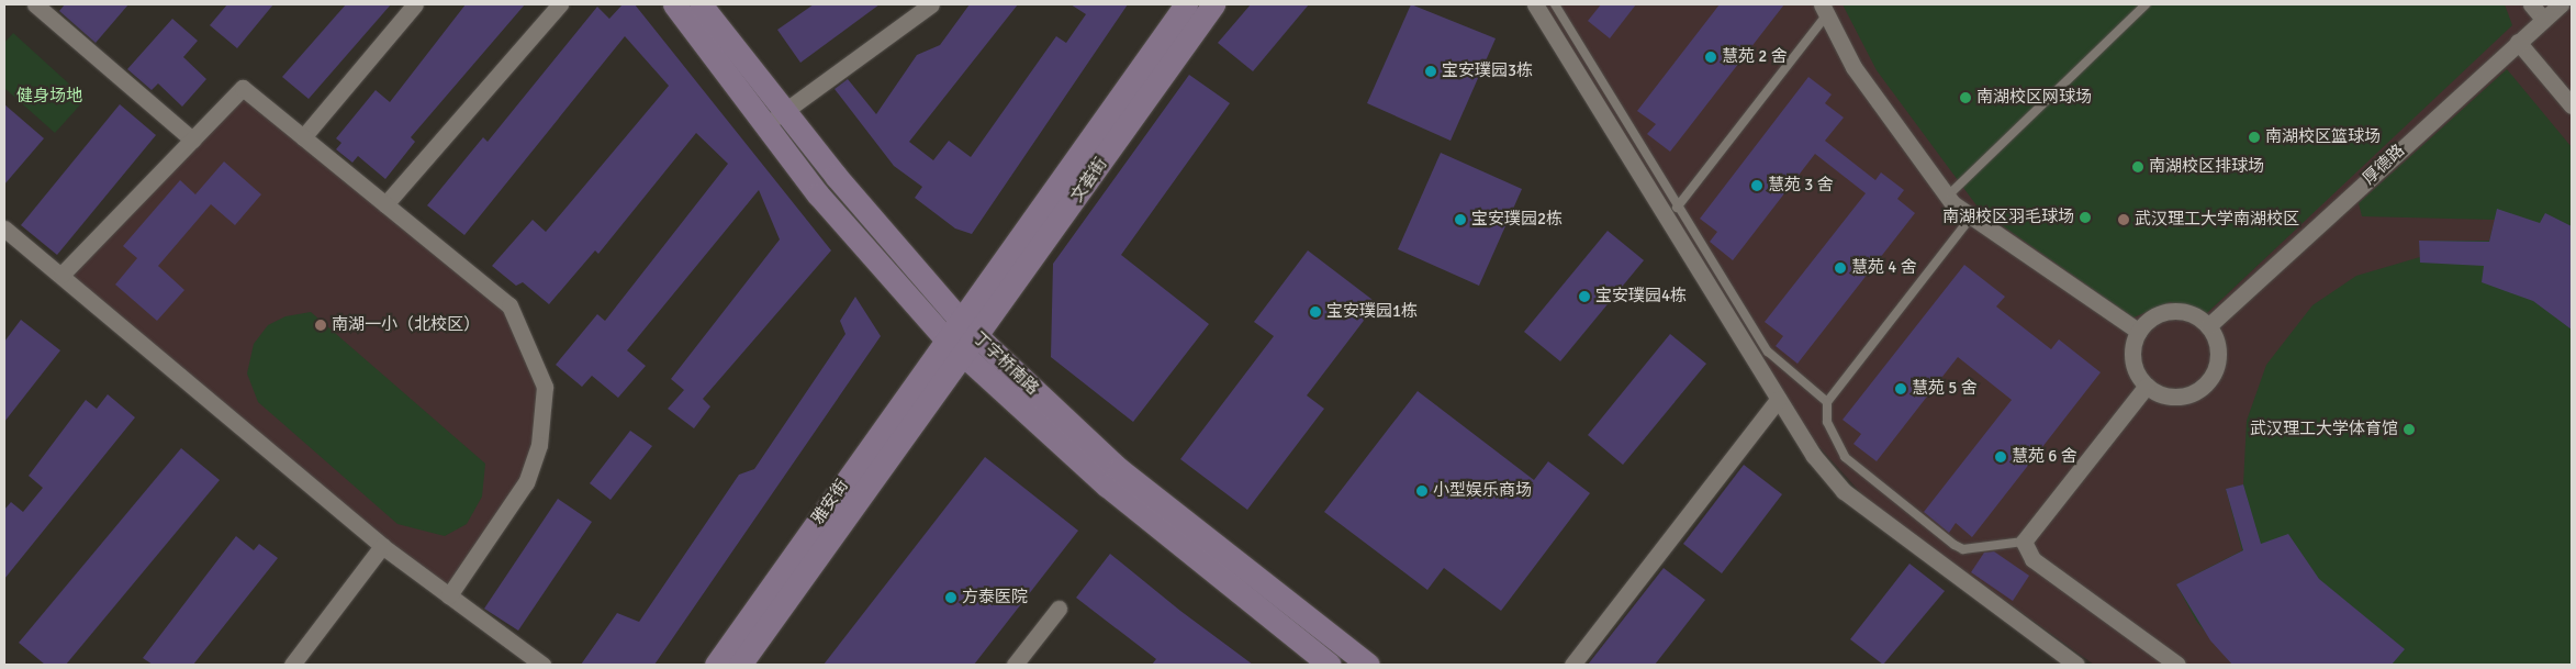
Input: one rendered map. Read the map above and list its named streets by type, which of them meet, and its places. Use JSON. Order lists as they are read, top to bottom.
{
  "streets": {
    "main road": ["文荟街", "丁字桥南路", "雅安街"],
    "street": ["厚德路"]
  },
  "crossings": [
    ["文荟街", "丁字桥南路"],
    ["文荟街", "雅安街"],
    ["丁字桥南路", "雅安街"]
  ],
  "parks": ["健身场地"],
  "places": [
    "慧苑 2 舍",
    "宝安璞园3栋",
    "南湖校区网球场",
    "南湖校区篮球场",
    "南湖校区排球场",
    "慧苑 3 舍",
    "南湖校区羽毛球场",
    "宝安璞园2栋",
    "武汉理工大学南湖校区",
    "慧苑 4 舍",
    "宝安璞园4栋",
    "宝安璞园1栋",
    "南湖一小（北校区）",
    "慧苑 5 舍",
    "武汉理工大学体育馆",
    "慧苑 6 舍",
    "小型娱乐商场",
    "方泰医院"
  ]
}
